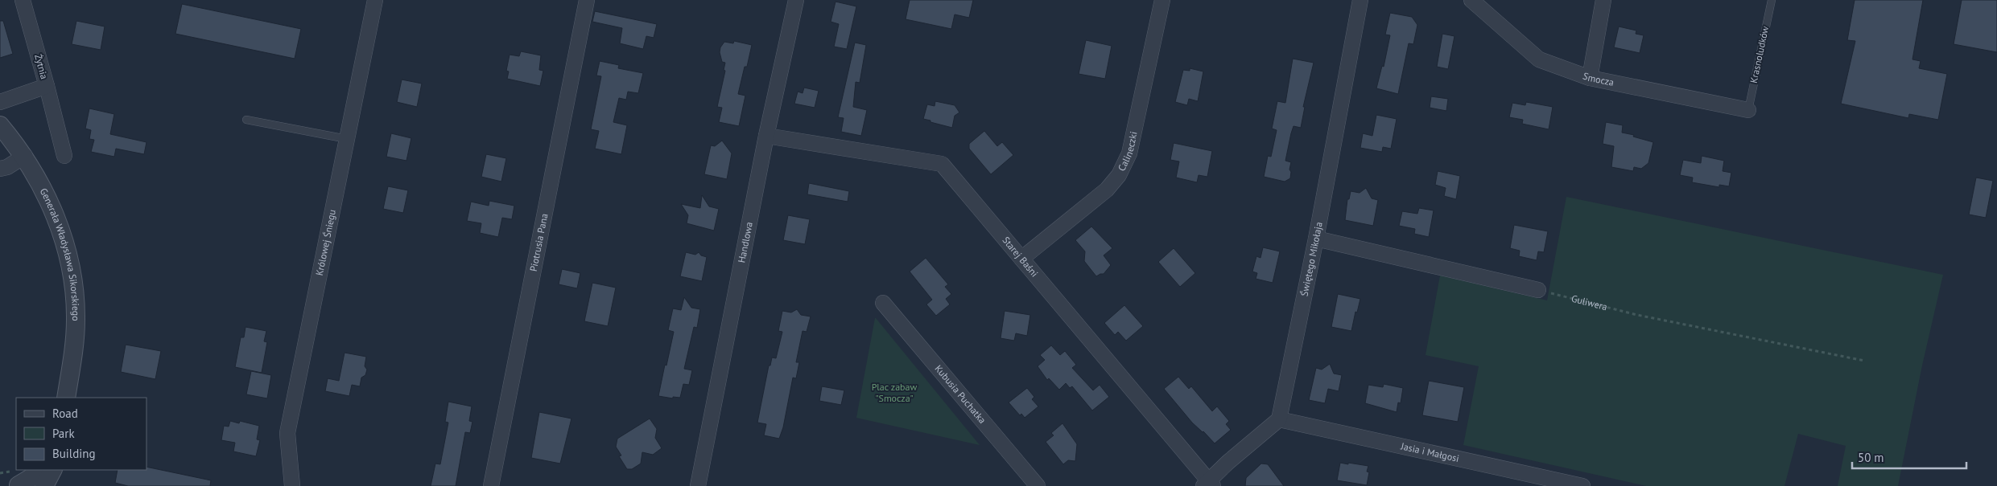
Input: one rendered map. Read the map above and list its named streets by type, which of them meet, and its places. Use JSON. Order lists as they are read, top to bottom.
{
  "streets": {
    "street": [
      "Żytnia",
      "Smocza",
      "Calineczki",
      "Królowej Śniegu",
      "Piotrusia Pana",
      "Handlowa",
      "Generała Władysława Sikorskiego",
      "Starej Baśni",
      "Świętego Mikołaja",
      "Kubusia Puchatka",
      "Jasia i Małgosi"
    ],
    "lane": ["Krasnoludków"],
    "path": ["Guliwera"]
  },
  "crossings": [
    ["Krasnoludków", "Smocza"],
    ["Calineczki", "Starej Baśni"],
    ["Handlowa", "Starej Baśni"],
    ["Świętego Mikołaja", "Jasia i Małgosi"]
  ],
  "parks": ["Plac zabaw \"Smocza\""],
  "legend": ["Road", "Park", "Building"],
  "scale_bar": "50 m"
}
